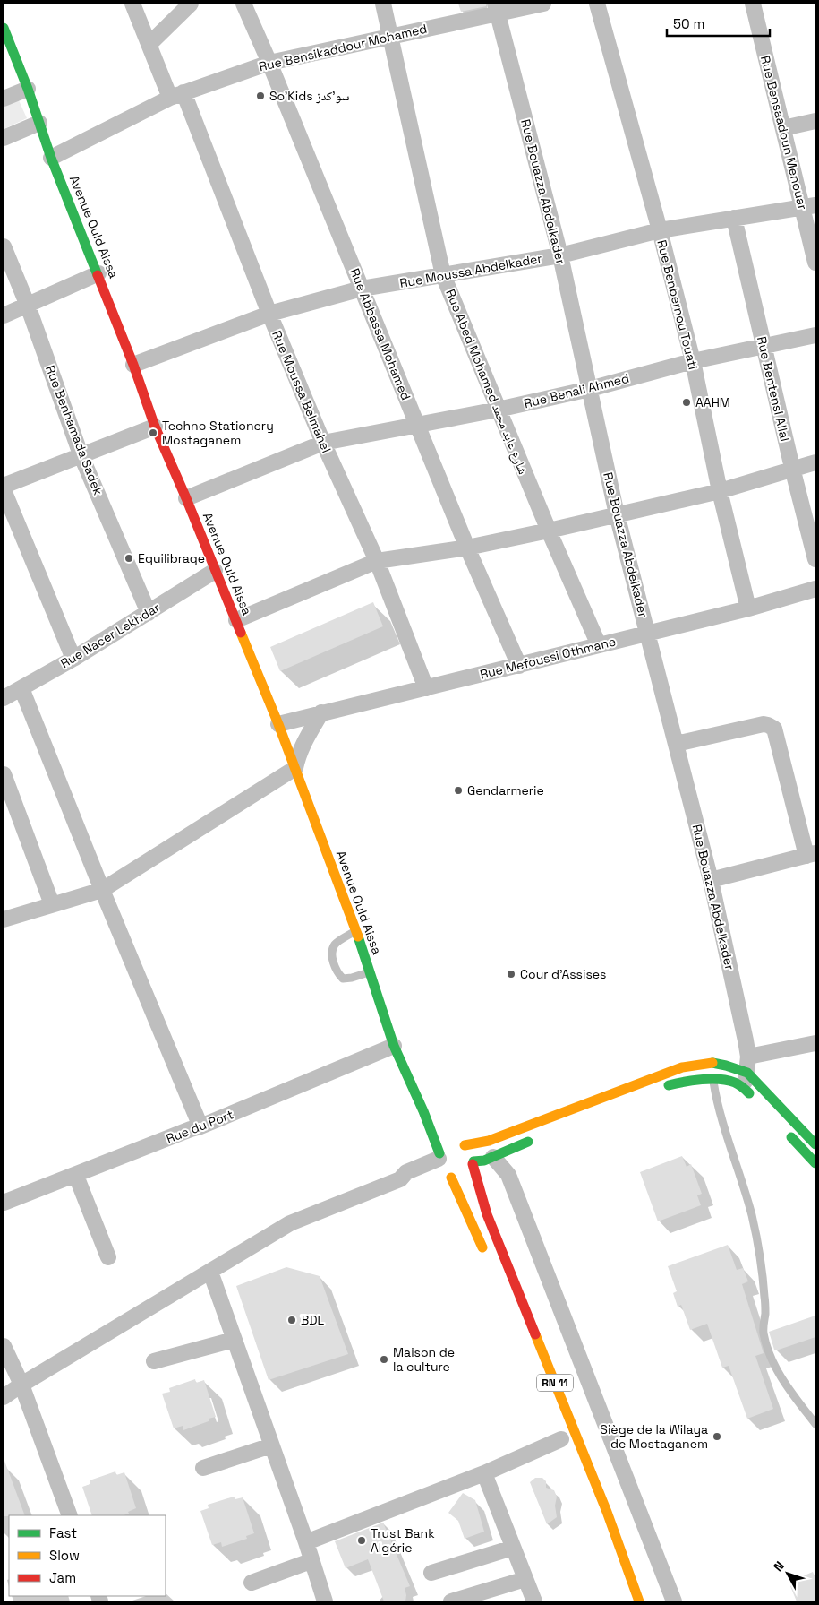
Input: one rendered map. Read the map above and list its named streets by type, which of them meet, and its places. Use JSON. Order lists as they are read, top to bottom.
{
  "streets": {
    "main road": ["Avenue Ould Aissa", "RN 11"],
    "street": [
      "Rue Bensikaddour Mohamed",
      "Rue Bensaadoun Menouar",
      "Rue Bouazza Abdelkader",
      "Rue Moussa Abdelkader",
      "Rue Benbernou Touati",
      "Rue Abbassa Mohamed",
      "Rue Abed Mohamed شارع عابد محمد",
      "Rue Bentensi Allal",
      "Rue Benali Ahmed",
      "Rue Moussa Belmahel",
      "Rue Benhamada Sadek",
      "Rue Nacer Lekhdar",
      "Rue Mefoussi Othmane",
      "Rue du Port"
    ]
  },
  "crossings": [
    ["Rue Bensikaddour Mohamed", "Rue Bouazza Abdelkader"],
    ["Rue Bensikaddour Mohamed", "Avenue Ould Aissa"],
    ["Rue Bensikaddour Mohamed", "Rue Abbassa Mohamed"],
    ["Rue Bensikaddour Mohamed", "Rue Abed Mohamed شارع عابد محمد"],
    ["Rue Bensikaddour Mohamed", "Rue Moussa Belmahel"],
    ["Rue Bensaadoun Menouar", "Rue Moussa Abdelkader"],
    ["Rue Bouazza Abdelkader", "Rue Moussa Abdelkader"],
    ["Rue Bouazza Abdelkader", "Rue Benali Ahmed"],
    ["Rue Bouazza Abdelkader", "Rue Mefoussi Othmane"],
    ["Avenue Ould Aissa", "Rue Moussa Abdelkader"],
    ["Avenue Ould Aissa", "Rue Benali Ahmed"],
    ["Avenue Ould Aissa", "Rue Nacer Lekhdar"],
    ["Avenue Ould Aissa", "Rue Mefoussi Othmane"],
    ["Avenue Ould Aissa", "Rue du Port"],
    ["Rue Moussa Abdelkader", "Rue Benbernou Touati"],
    ["Rue Moussa Abdelkader", "Rue Abbassa Mohamed"],
    ["Rue Moussa Abdelkader", "Rue Abed Mohamed شارع عابد محمد"],
    ["Rue Moussa Abdelkader", "Rue Bentensi Allal"],
    ["Rue Moussa Abdelkader", "Rue Moussa Belmahel"],
    ["Rue Benbernou Touati", "Rue Benali Ahmed"],
    ["Rue Benbernou Touati", "Rue Mefoussi Othmane"],
    ["Rue Abbassa Mohamed", "Rue Benali Ahmed"],
    ["Rue Abbassa Mohamed", "Rue Mefoussi Othmane"],
    ["Rue Abed Mohamed شارع عابد محمد", "Rue Benali Ahmed"],
    ["Rue Abed Mohamed شارع عابد محمد", "Rue Mefoussi Othmane"],
    ["Rue Bentensi Allal", "Rue Benali Ahmed"],
    ["Rue Benali Ahmed", "Rue Moussa Belmahel"],
    ["Rue Moussa Belmahel", "Rue Mefoussi Othmane"],
    ["Rue Benhamada Sadek", "Rue Nacer Lekhdar"]
  ],
  "places": [
    "So'Kids سو'كدز",
    "AAHM",
    "Techno Stationery Mostaganem",
    "Equilibrage",
    "Gendarmerie",
    "Cour d'Assises",
    "BDL",
    "Maison de la culture",
    "Siège de la Wilaya de Mostaganem",
    "Trust Bank Algérie"
  ],
  "legend": ["Fast", "Slow", "Jam"],
  "scale_bar": "50 m",
  "north": "top left"
}
